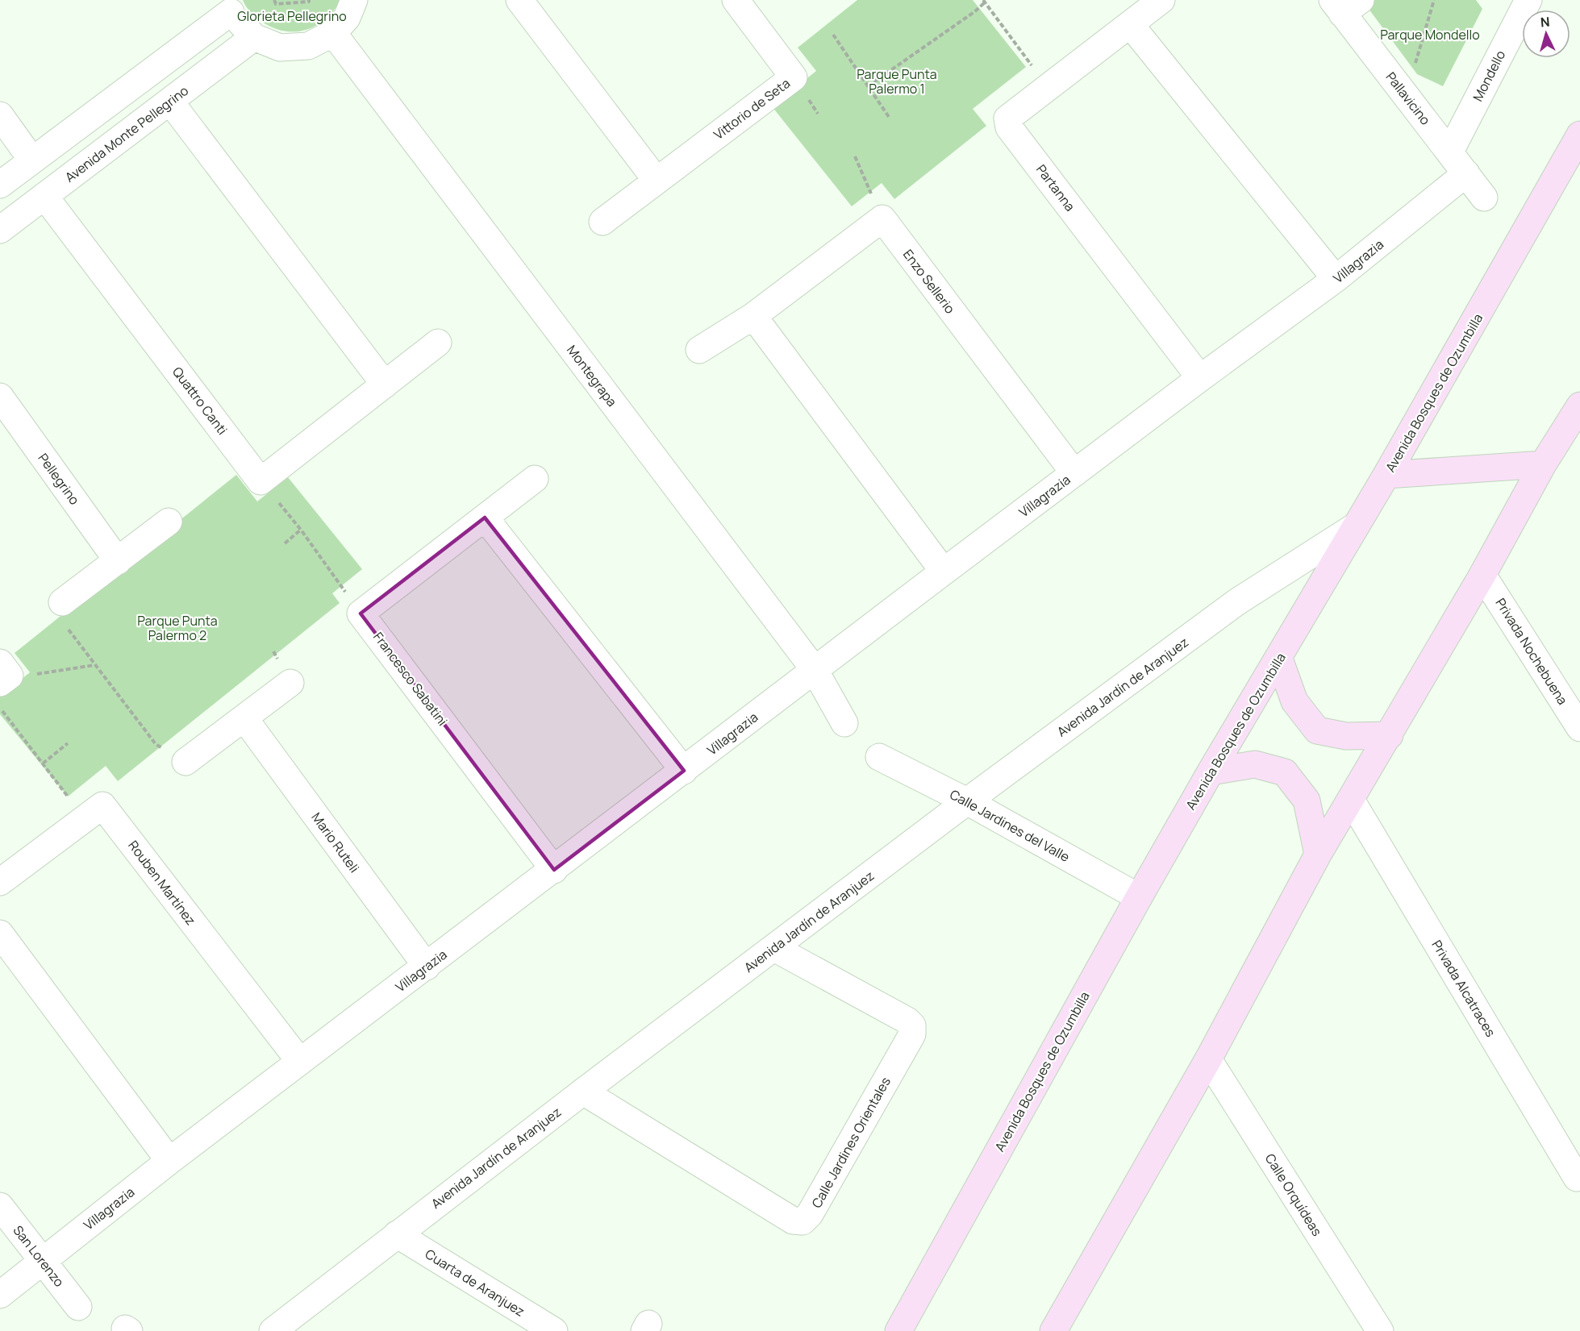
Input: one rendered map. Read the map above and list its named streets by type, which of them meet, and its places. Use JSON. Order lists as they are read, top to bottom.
{
  "streets": {
    "main road": ["Avenida Bosques de Ozumbilla"],
    "street": [
      "Mondello",
      "Pallavicino",
      "Vittorio de Seta",
      "Avenida Monte Pellegrino",
      "Partanna",
      "Villagrazia",
      "Enzo Sellerio",
      "Montegrapa",
      "Quattro Canti",
      "Pellegrino",
      "Privada Nochebuena",
      "Francesco Sabatini",
      "Avenida Jardín de Aranjuez",
      "Calle Jardines del Valle",
      "Mario Ruteli",
      "Rouben Martínez",
      "Privada Alcatraces",
      "Calle Jardines Orientales",
      "Calle Orquídeas",
      "San Lorenzo",
      "Cuarta de Aranjuez"
    ]
  },
  "crossings": [
    ["Mondello", "Pallavicino"],
    ["Pallavicino", "Villagrazia"],
    ["Avenida Monte Pellegrino", "Quattro Canti"],
    ["Partanna", "Villagrazia"],
    ["Villagrazia", "Enzo Sellerio"],
    ["Villagrazia", "Montegrapa"],
    ["Villagrazia", "Francesco Sabatini"],
    ["Villagrazia", "Mario Ruteli"],
    ["Villagrazia", "Rouben Martínez"],
    ["Villagrazia", "San Lorenzo"],
    ["Avenida Bosques de Ozumbilla", "Avenida Jardín de Aranjuez"],
    ["Avenida Bosques de Ozumbilla", "Calle Jardines del Valle"],
    ["Avenida Jardín de Aranjuez", "Calle Jardines del Valle"],
    ["Avenida Jardín de Aranjuez", "Calle Jardines Orientales"],
    ["Avenida Jardín de Aranjuez", "Cuarta de Aranjuez"]
  ],
  "parks": [
    "Glorieta Pellegrino",
    "Parque Mondello",
    "Parque Punta Palermo 1",
    "Parque Punta Palermo 2"
  ],
  "north": "top"
}
